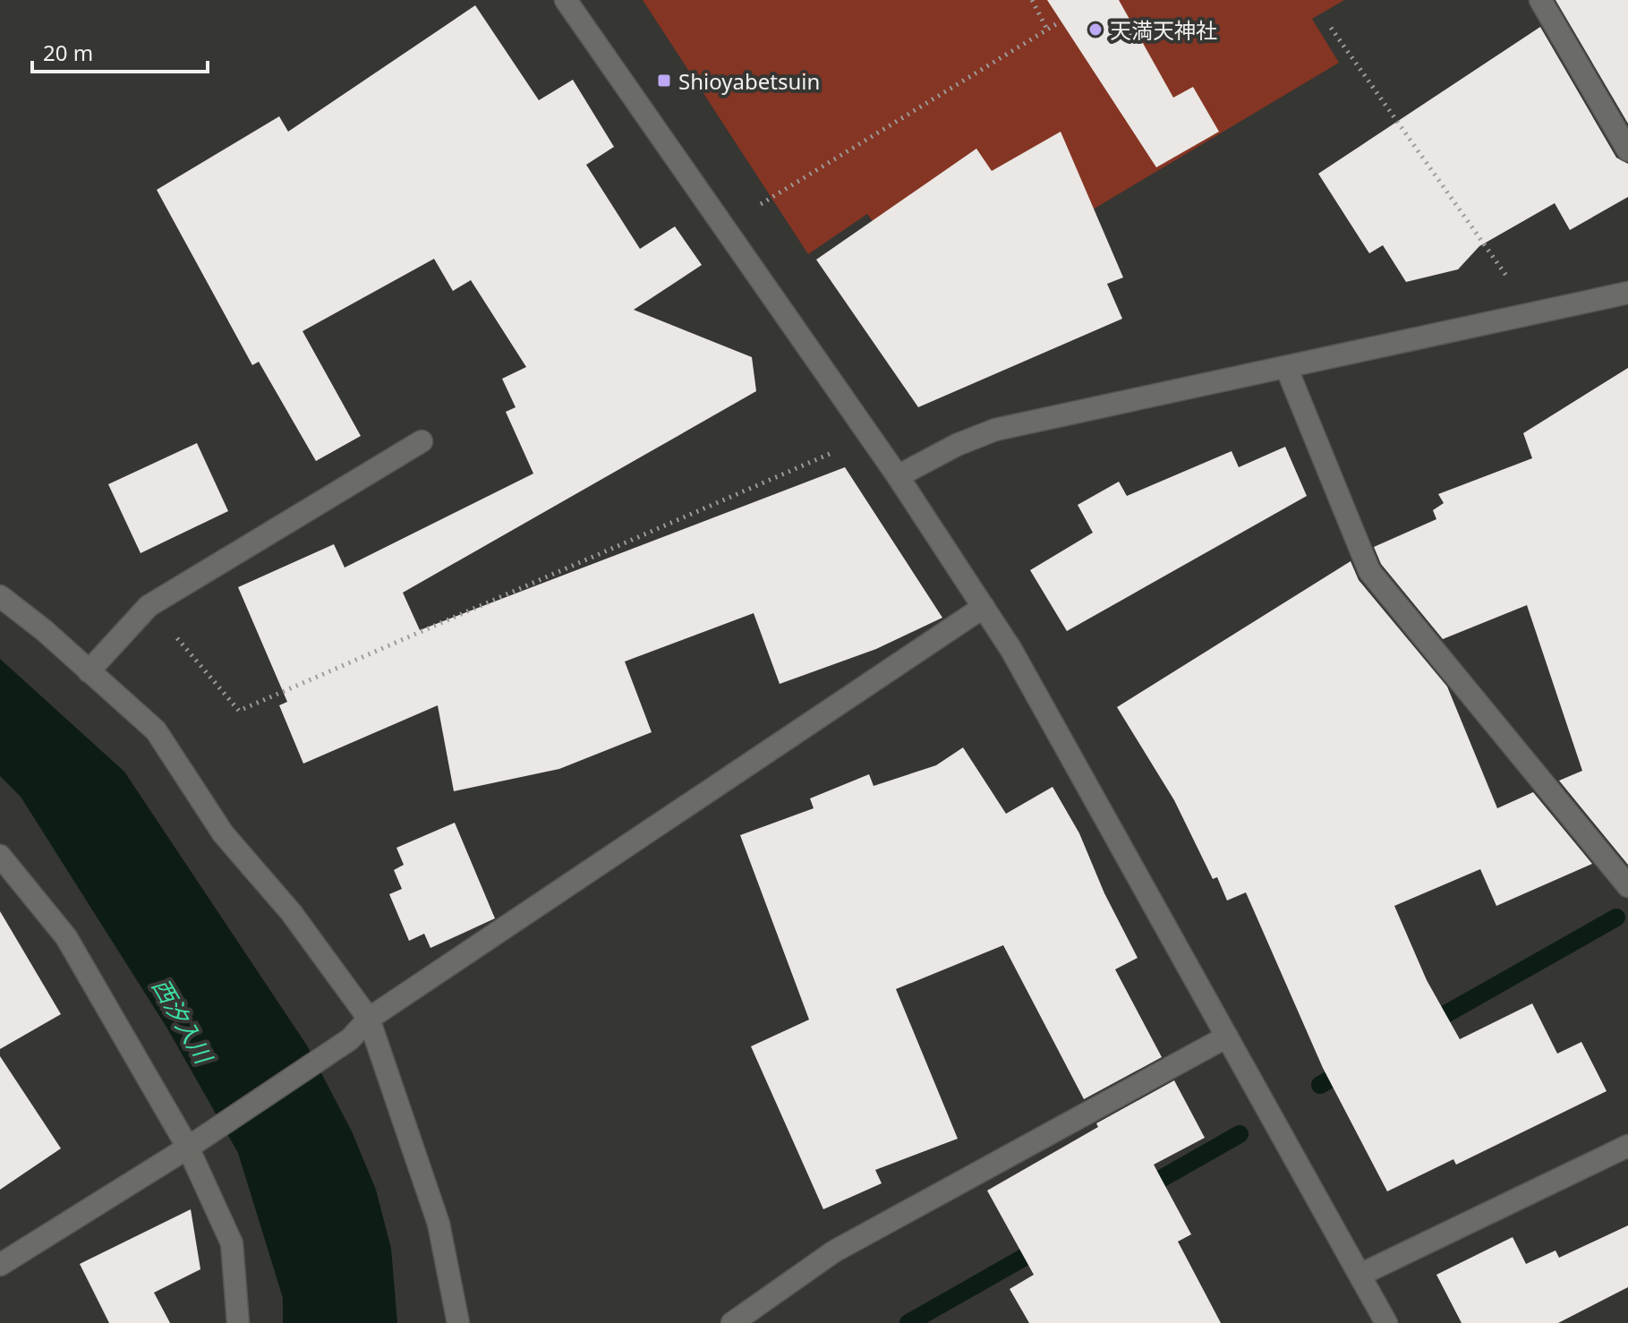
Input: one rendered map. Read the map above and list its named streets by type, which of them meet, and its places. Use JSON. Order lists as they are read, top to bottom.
{
  "water": ["西汐入川"],
  "places": {
    "other": ["天満天神社"],
    "transit": ["Shioyabetsuin"]
  },
  "scale_bar": "20 m"
}
